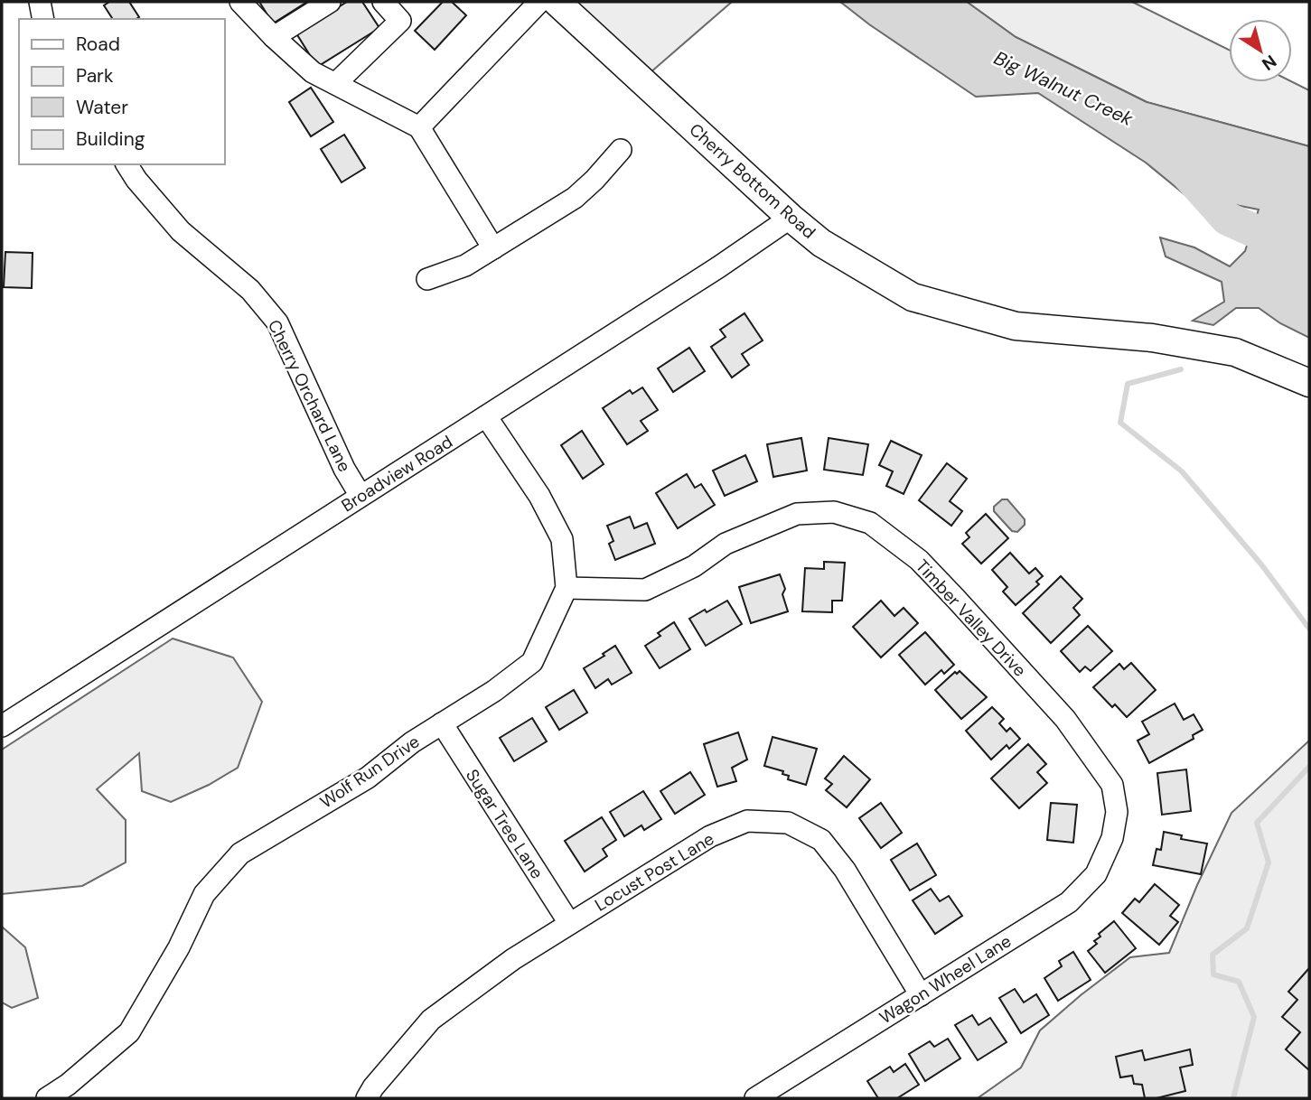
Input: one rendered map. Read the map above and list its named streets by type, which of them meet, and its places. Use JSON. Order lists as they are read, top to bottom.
{
  "streets": {
    "main road": ["Cherry Bottom Road"],
    "street": [
      "Cherry Orchard Lane",
      "Broadview Road",
      "Timber Valley Drive",
      "Wolf Run Drive",
      "Sugar Tree Lane",
      "Locust Post Lane",
      "Wagon Wheel Lane"
    ]
  },
  "crossings": [
    ["Cherry Bottom Road", "Broadview Road"],
    ["Cherry Orchard Lane", "Broadview Road"],
    ["Timber Valley Drive", "Wolf Run Drive"],
    ["Timber Valley Drive", "Wagon Wheel Lane"],
    ["Wolf Run Drive", "Sugar Tree Lane"],
    ["Sugar Tree Lane", "Locust Post Lane"],
    ["Locust Post Lane", "Wagon Wheel Lane"]
  ],
  "water": ["Big Walnut Creek"],
  "legend": [
    "Road",
    "Park",
    "Water",
    "Building"
  ],
  "north": "bottom right"
}
